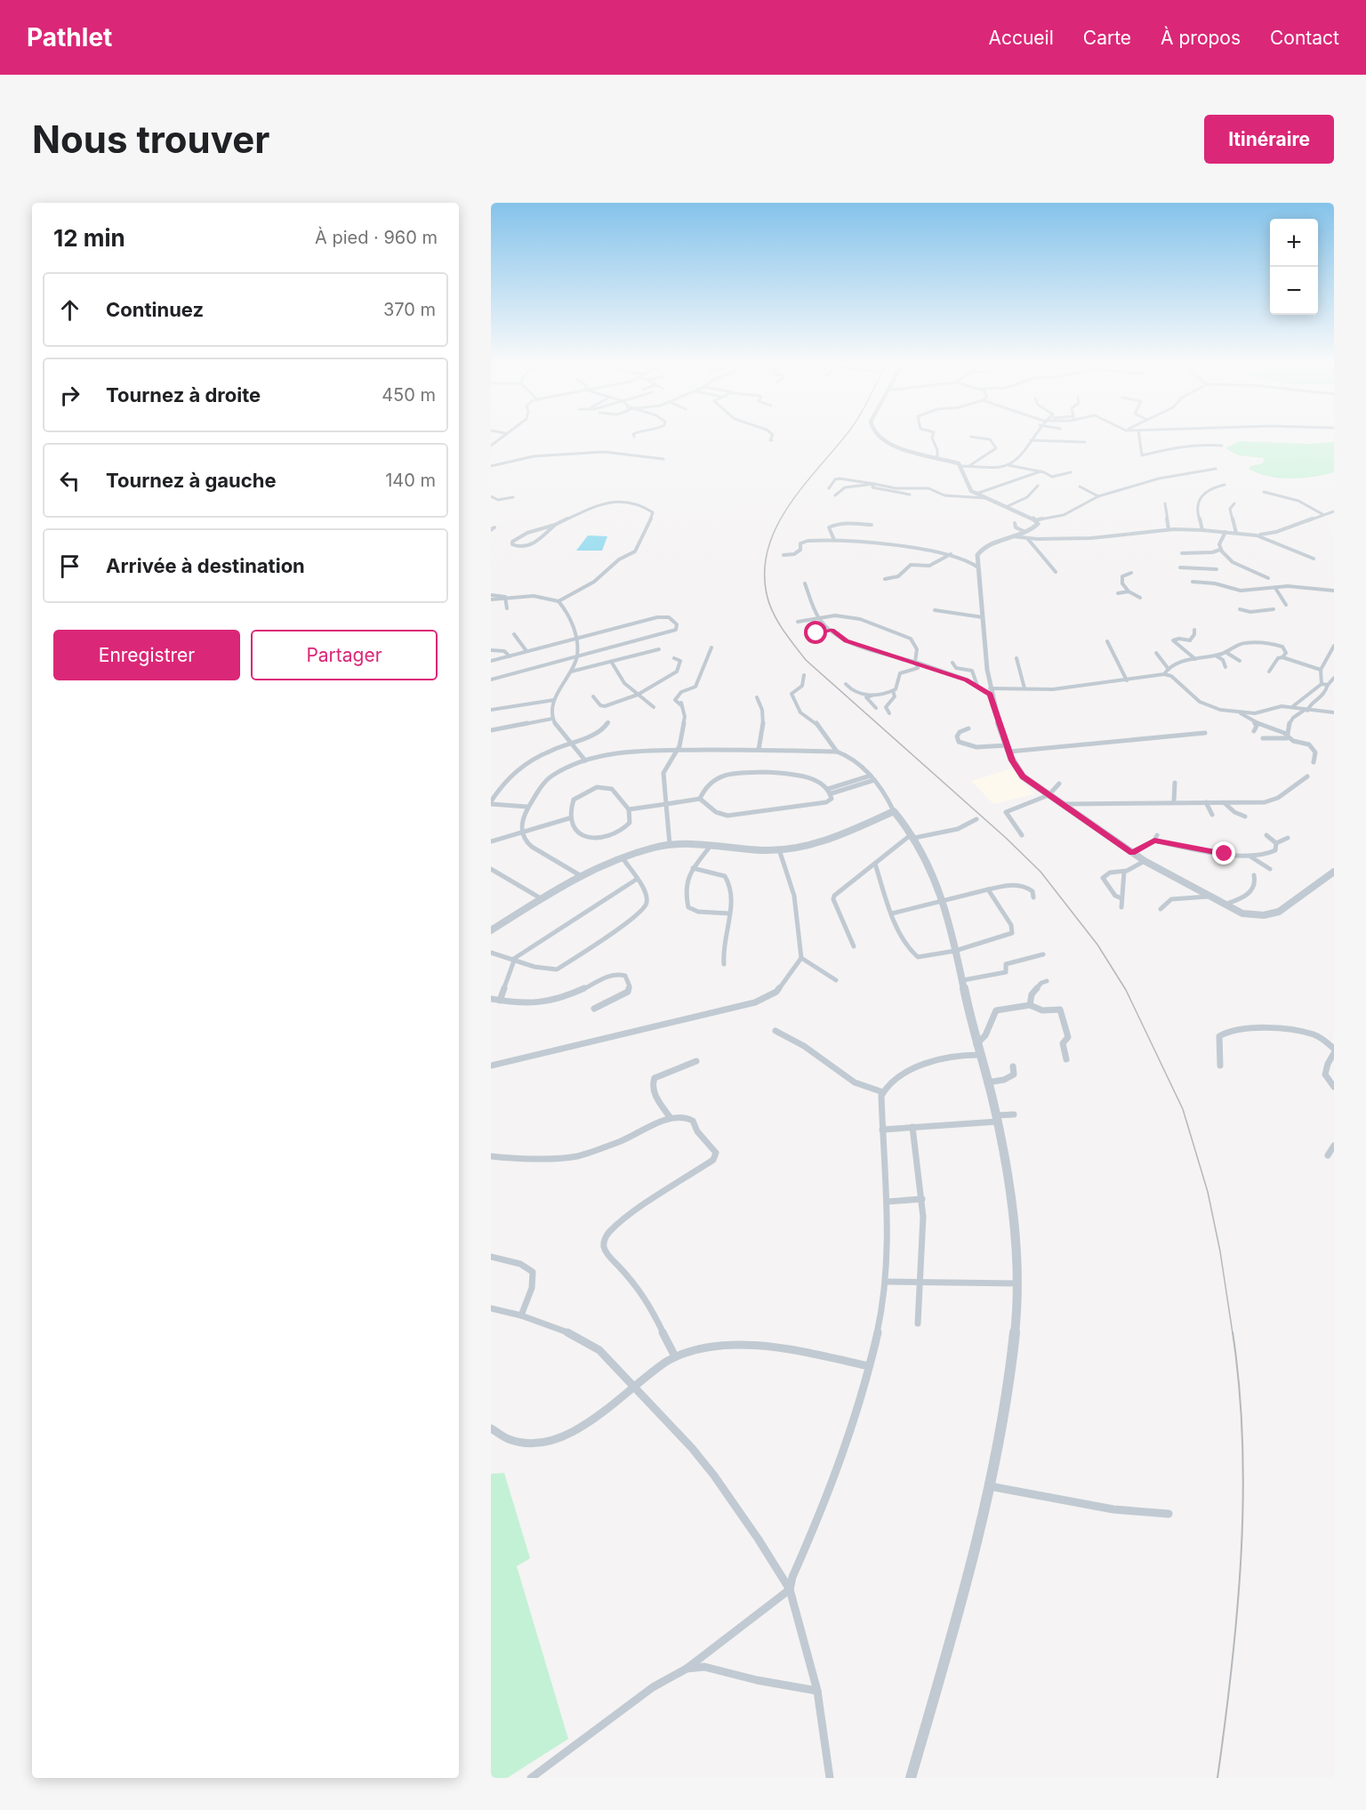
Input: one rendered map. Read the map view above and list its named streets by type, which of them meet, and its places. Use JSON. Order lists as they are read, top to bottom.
{
  "page": {
    "header": "Pathlet",
    "nav": [
      "Accueil",
      "Carte",
      "À propos",
      "Contact"
    ],
    "buttons": [
      "Itinéraire",
      ["Enregistrer", "Partager"]
    ],
    "title": "Nous trouver",
    "heading": ["12 min", "À pied · 960 m"],
    "map_buttons": ["+", "−"],
    "list": [
      ["Continuez", "370 m"],
      ["Tournez à droite", "450 m"],
      ["Tournez à gauche", "140 m"],
      "Arrivée à destination"
    ]
  }
}
